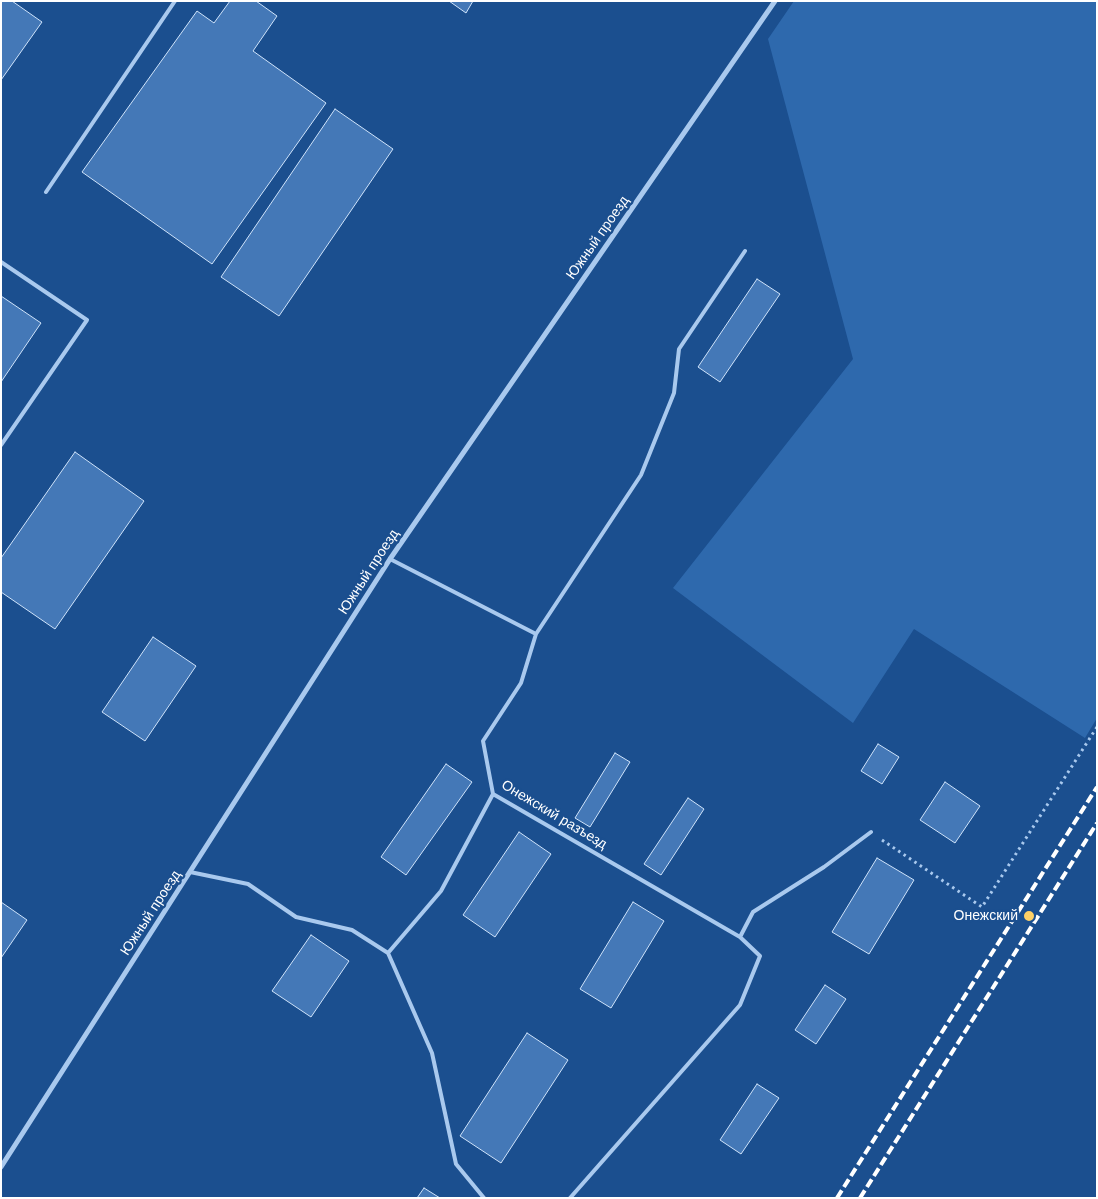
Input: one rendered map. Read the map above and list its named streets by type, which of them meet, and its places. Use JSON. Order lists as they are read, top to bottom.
{
  "streets": {
    "street": ["Южный проезд"],
    "lane": ["Онежский разъезд"]
  },
  "places": ["Онежский"]
}
